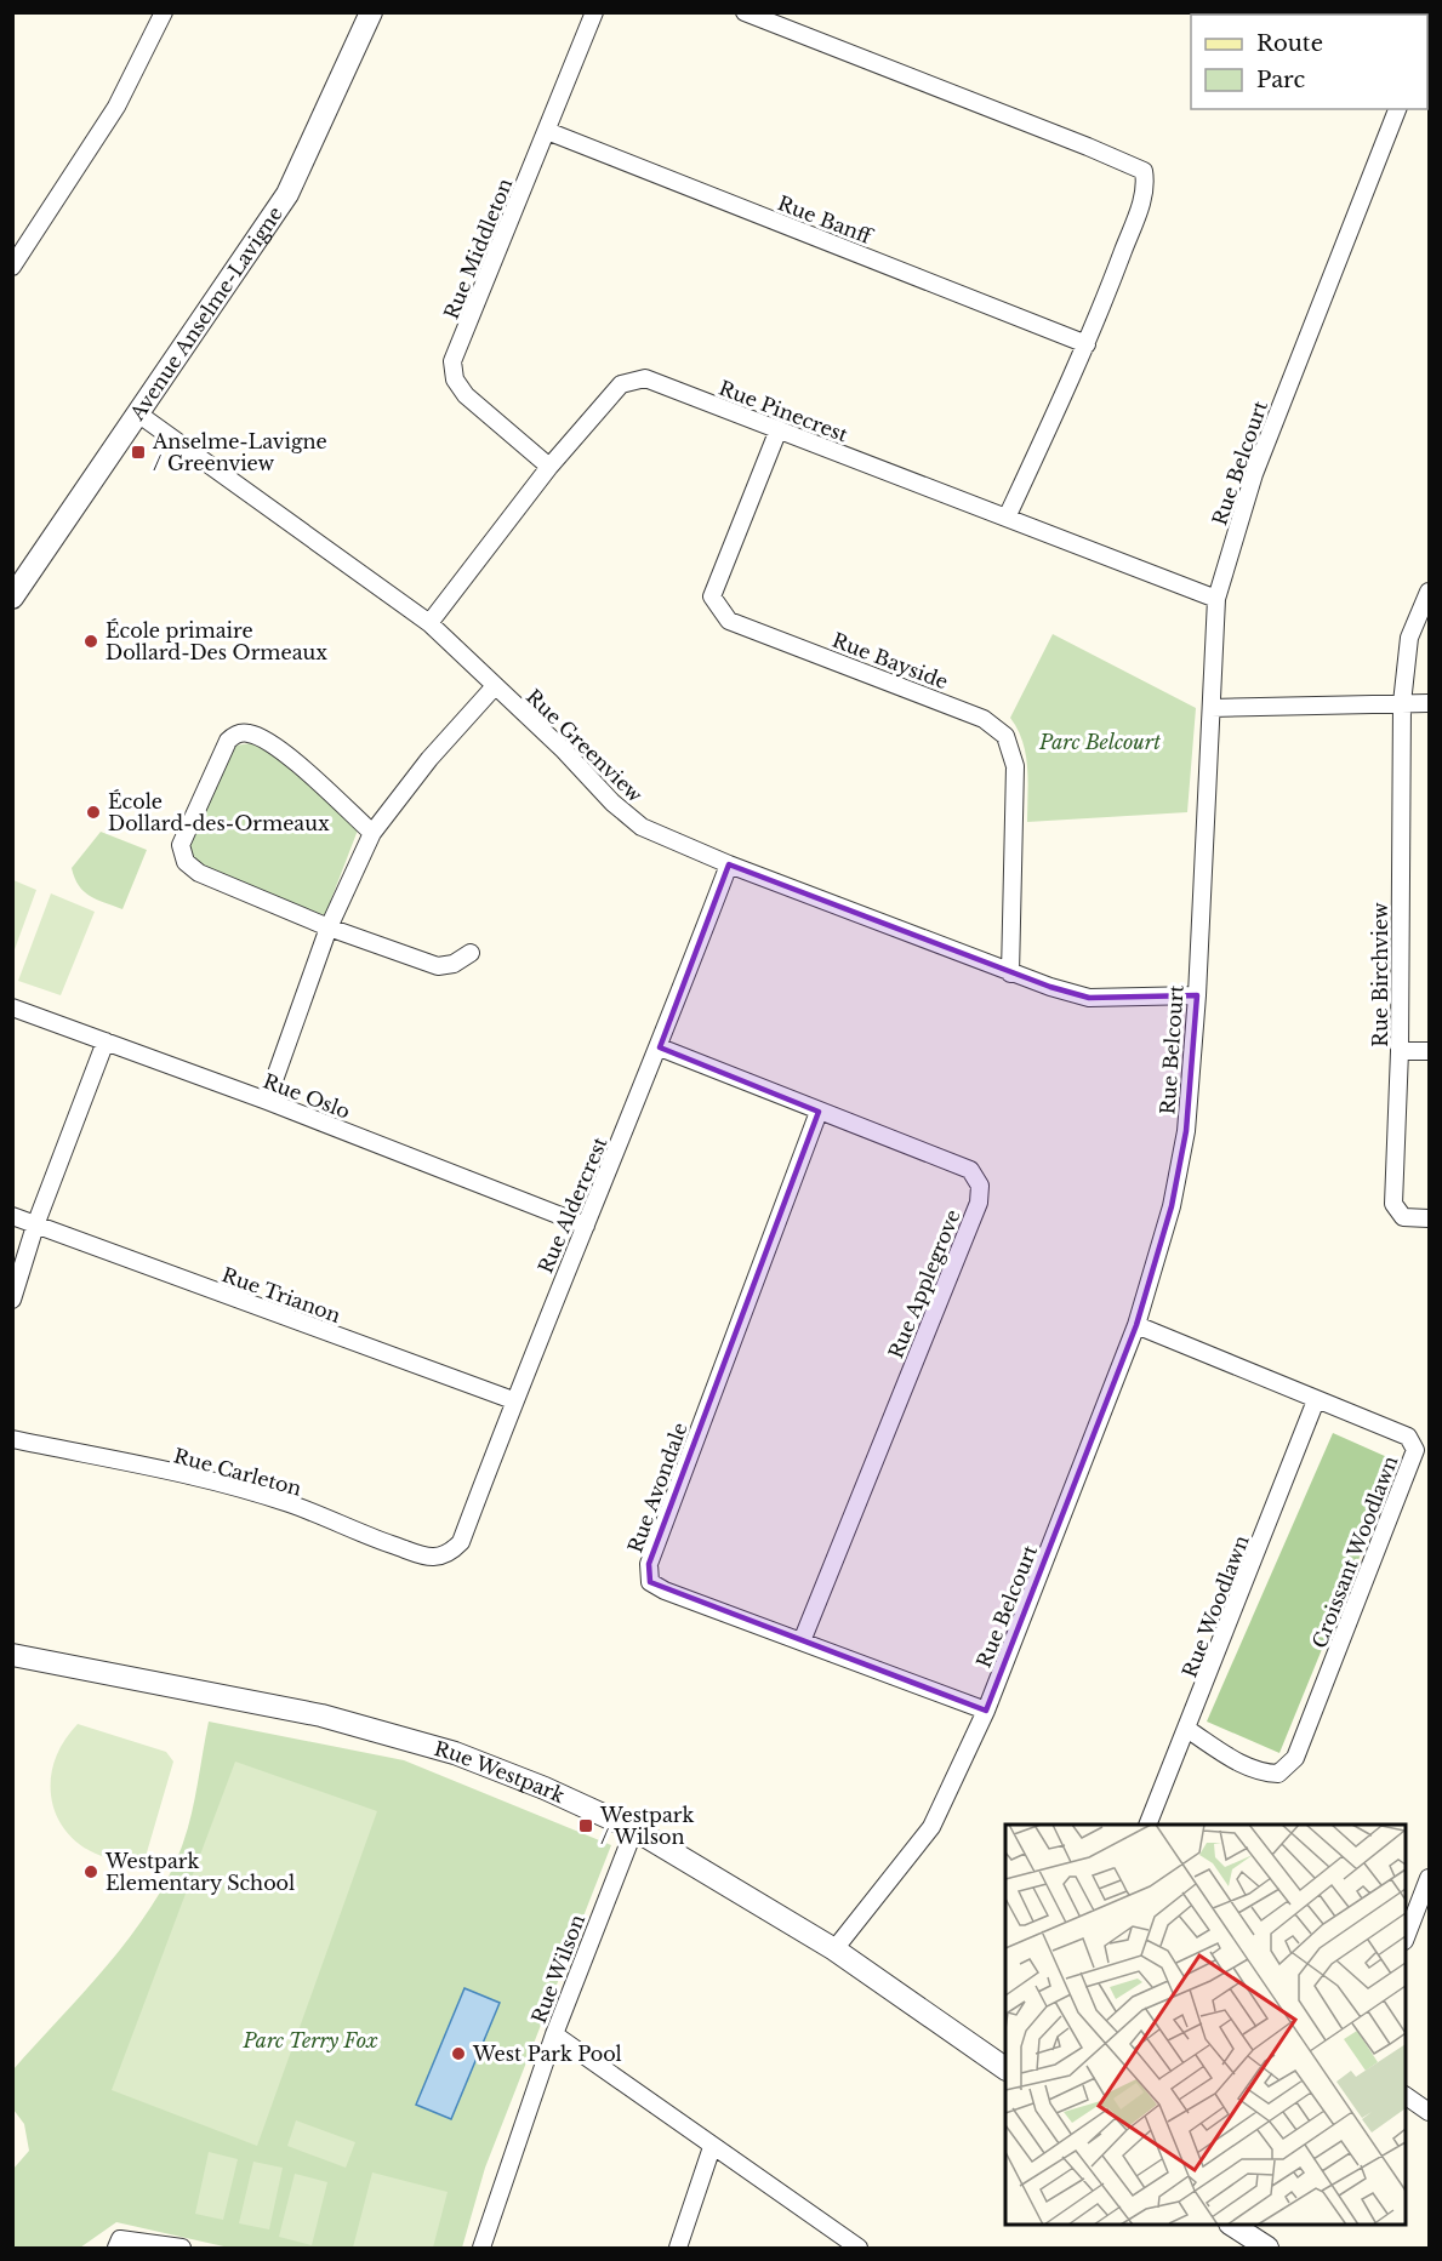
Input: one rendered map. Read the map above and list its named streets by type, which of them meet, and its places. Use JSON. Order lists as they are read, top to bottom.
{
  "streets": {
    "street": [
      "Rue Banff",
      "Rue Middleton",
      "Avenue Anselme-Lavigne",
      "Rue Pinecrest",
      "Rue Belcourt",
      "Rue Bayside",
      "Rue Greenview",
      "Rue Birchview",
      "Rue Oslo",
      "Rue Aldercrest",
      "Rue Applegrove",
      "Rue Trianon",
      "Rue Carleton",
      "Rue Avondale",
      "Croissant Woodlawn",
      "Rue Woodlawn",
      "Rue Westpark",
      "Rue Wilson"
    ]
  },
  "crossings": [
    ["Rue Banff", "Rue Middleton"],
    ["Rue Middleton", "Rue Pinecrest"],
    ["Avenue Anselme-Lavigne", "Rue Greenview"],
    ["Rue Pinecrest", "Rue Belcourt"],
    ["Rue Pinecrest", "Rue Bayside"],
    ["Rue Pinecrest", "Rue Greenview"],
    ["Rue Belcourt", "Rue Greenview"],
    ["Rue Belcourt", "Rue Avondale"],
    ["Rue Belcourt", "Croissant Woodlawn"],
    ["Rue Belcourt", "Rue Westpark"],
    ["Rue Bayside", "Rue Greenview"],
    ["Rue Greenview", "Rue Aldercrest"],
    ["Rue Oslo", "Rue Aldercrest"],
    ["Rue Aldercrest", "Rue Applegrove"],
    ["Rue Aldercrest", "Rue Trianon"],
    ["Rue Aldercrest", "Rue Carleton"],
    ["Rue Applegrove", "Rue Avondale"],
    ["Croissant Woodlawn", "Rue Woodlawn"],
    ["Rue Westpark", "Rue Wilson"]
  ],
  "parks": ["Parc Belcourt", "Parc Terry Fox"],
  "places": {
    "transit": ["Anselme-Lavigne / Greenview", "Westpark / Wilson"],
    "other": [
      "École primaire Dollard-Des Ormeaux",
      "École Dollard-des-Ormeaux",
      "Westpark Elementary School",
      "West Park Pool"
    ]
  },
  "legend": ["Route", "Parc"]
}
